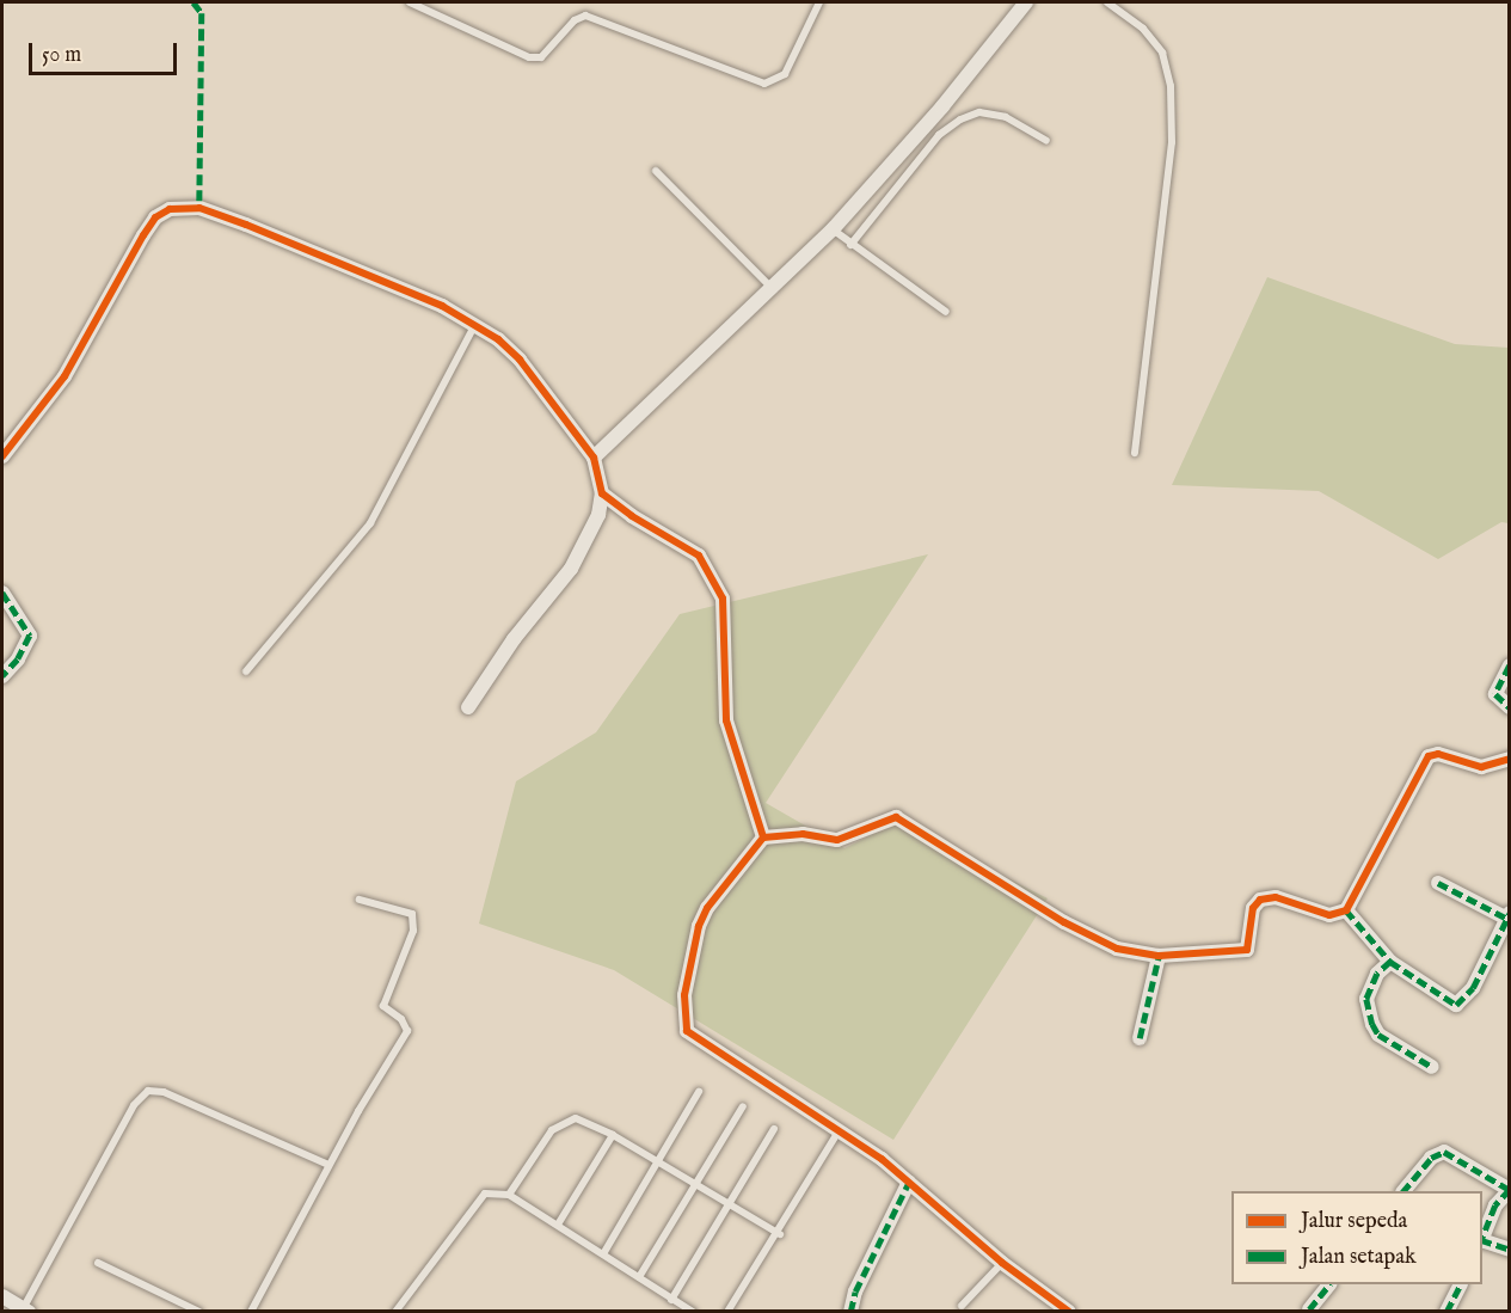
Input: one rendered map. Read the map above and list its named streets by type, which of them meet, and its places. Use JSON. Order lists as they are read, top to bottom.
{
  "legend": ["Jalur sepeda", "Jalan setapak"],
  "scale_bar": "50 m"
}
